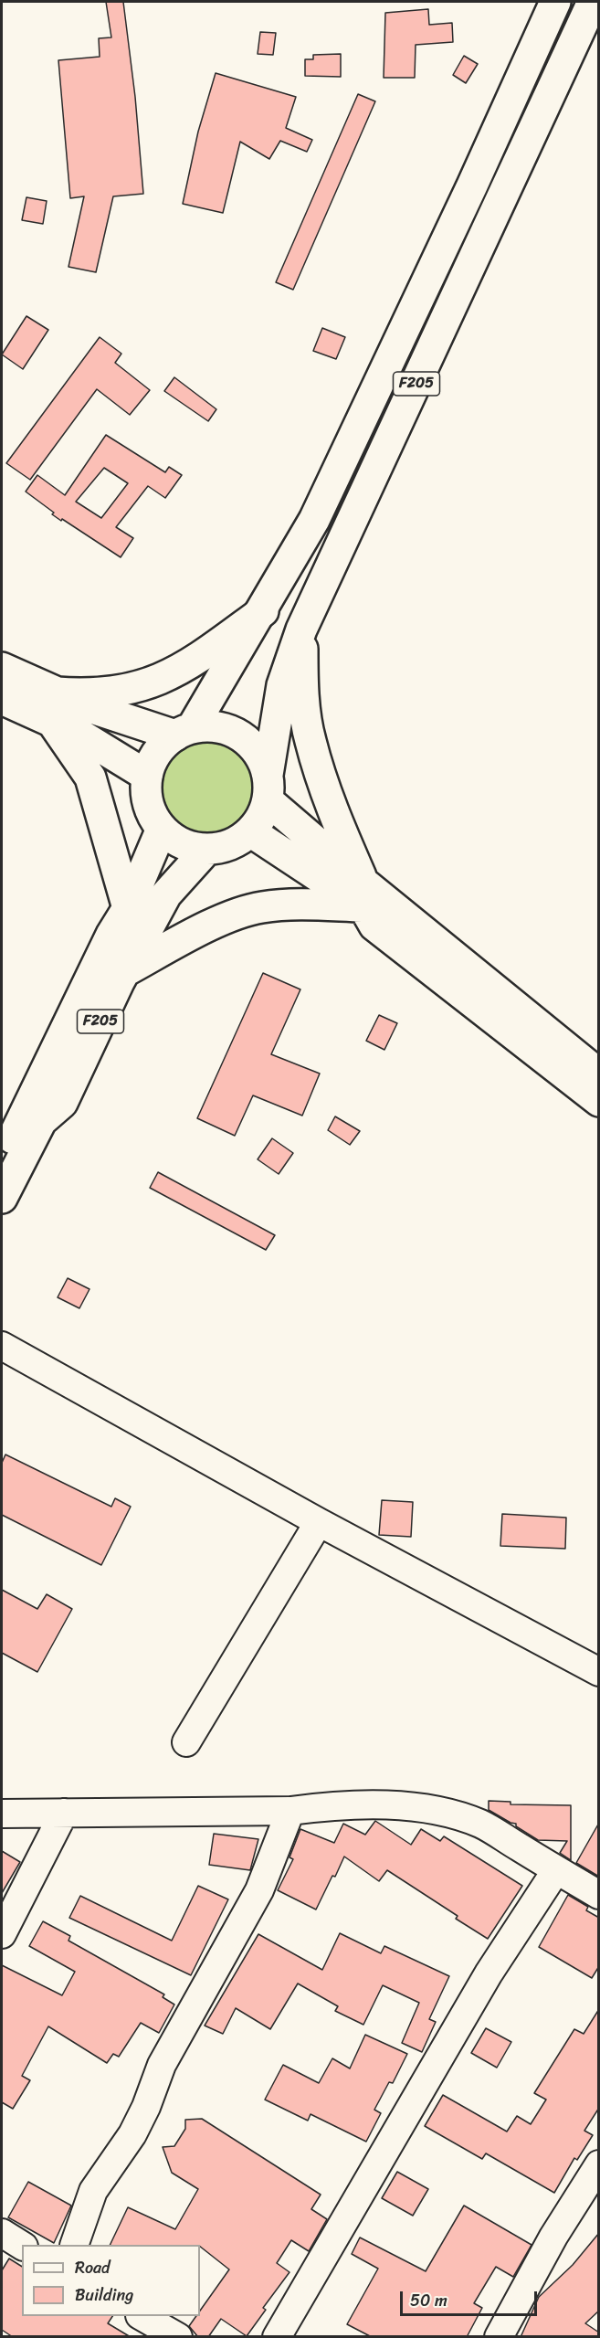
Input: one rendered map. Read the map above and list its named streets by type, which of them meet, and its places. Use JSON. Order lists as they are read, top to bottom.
{
  "streets": {
    "main road": ["F205"]
  },
  "legend": ["Road", "Building"],
  "scale_bar": "50 m"
}
